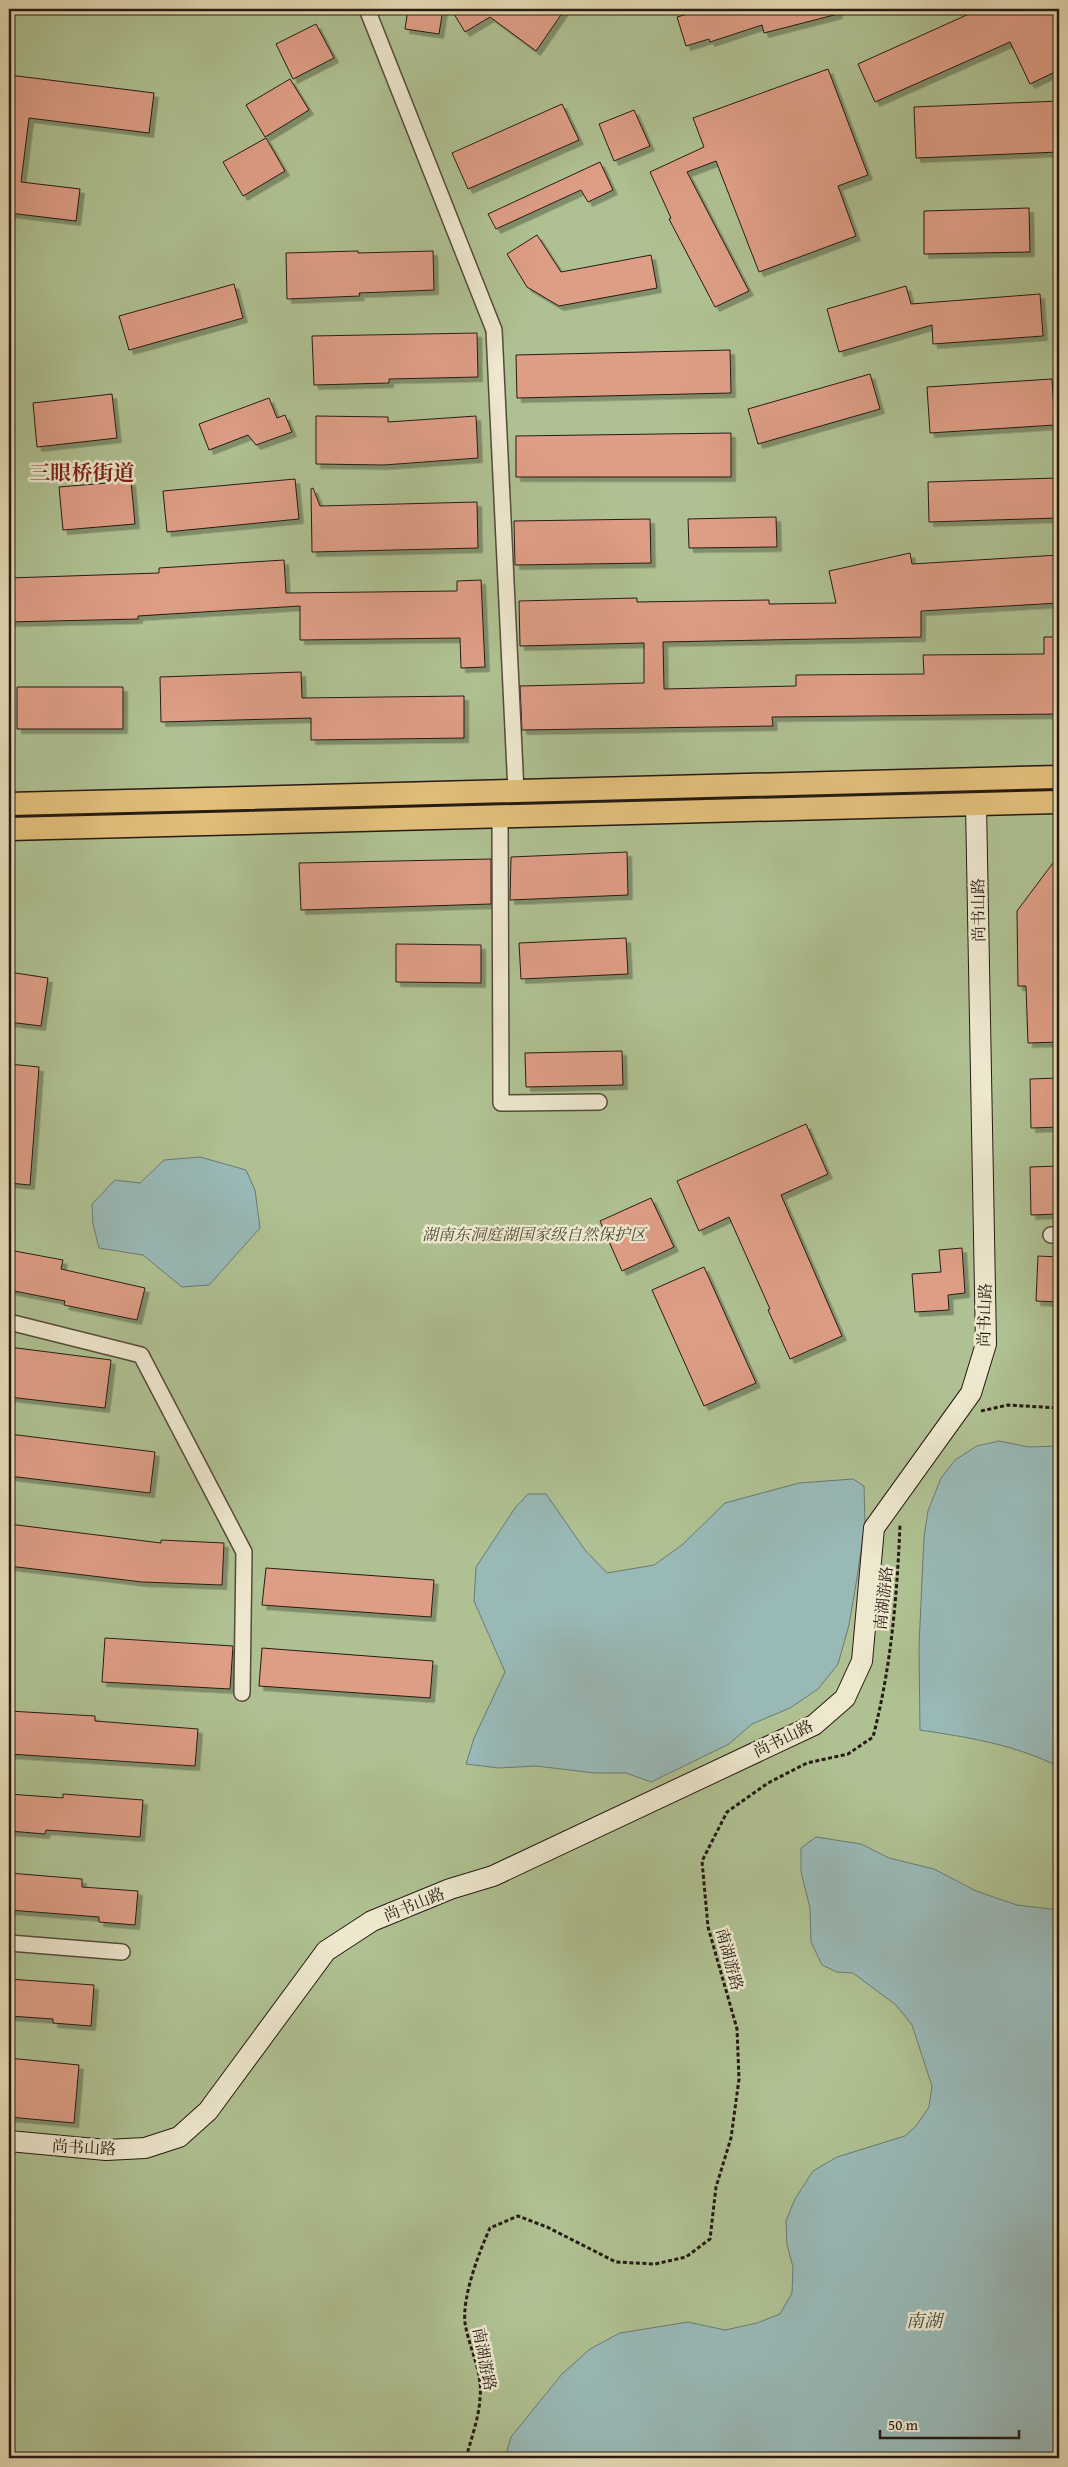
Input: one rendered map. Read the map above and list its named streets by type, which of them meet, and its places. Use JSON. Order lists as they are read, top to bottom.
{
  "streets": {
    "street": ["尚书山路"],
    "path": ["南湖游路"]
  },
  "districts": ["三眼桥街道"],
  "water": ["南湖"],
  "parks": ["湖南东洞庭湖国家级自然保护区"],
  "scale_bar": "50 m"
}
